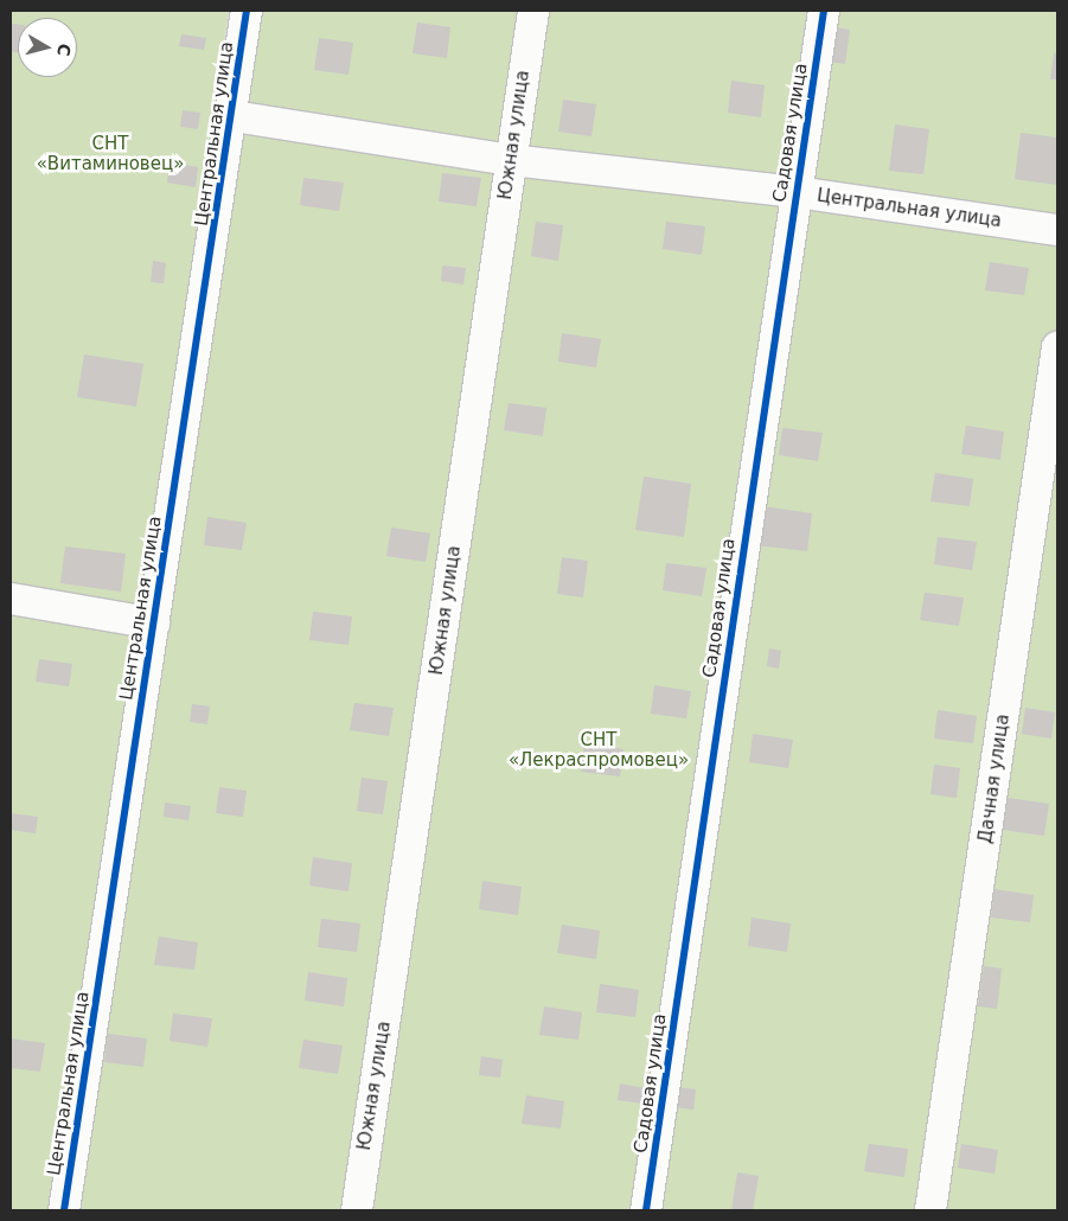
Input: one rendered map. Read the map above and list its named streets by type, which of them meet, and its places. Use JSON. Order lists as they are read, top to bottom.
{
  "streets": {
    "street": [
      "Садовая улица",
      "Центральная улица",
      "Южная улица",
      "Дачная улица"
    ]
  },
  "crossings": [
    ["Садовая улица", "Центральная улица"],
    ["Центральная улица", "Южная улица"]
  ],
  "parks": ["СНТ «Витаминовец»", "СНТ «Лекраспромовец»"],
  "north": "right"
}
